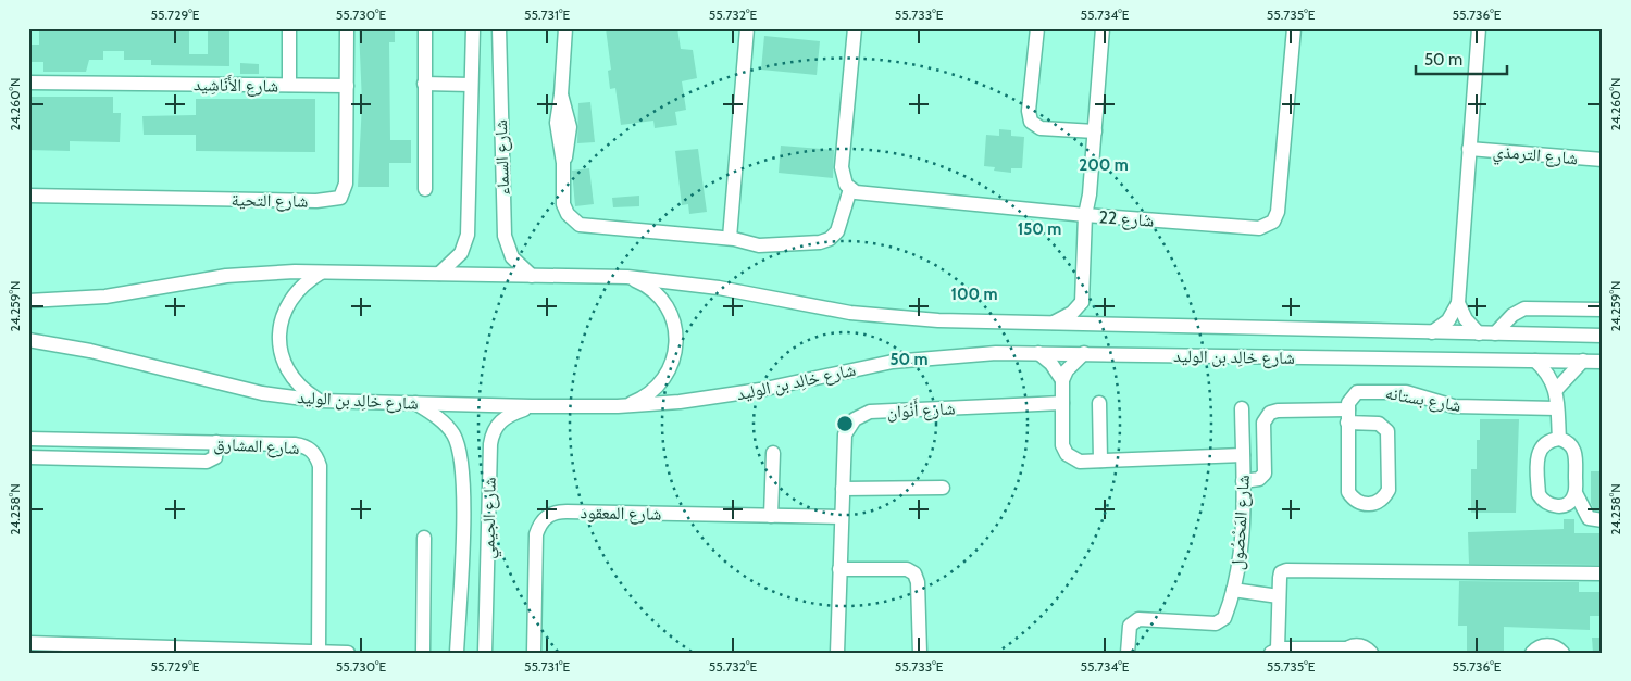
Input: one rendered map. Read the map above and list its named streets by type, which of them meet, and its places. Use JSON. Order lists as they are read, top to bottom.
{
  "streets": {
    "street": [
      "شارع الأَنَاشِيد",
      "شارع الترمذي",
      "شارع السماء",
      "شارع التحية",
      "شارع 22",
      "شارع خالِد بن الوليد",
      "شارع بستانه",
      "شارع أَنْوَان",
      "شارع المشارق",
      "شارع المعقود",
      "شارع الجيمي",
      "شارع المَحْصُول"
    ]
  },
  "crossings": [
    ["شارع الأَنَاشِيد", "شارع التحية"],
    ["شارع السماء", "شارع خالِد بن الوليد"],
    ["شارع خالِد بن الوليد", "شارع الجيمي"],
    ["شارع أَنْوَان", "شارع المعقود"],
    ["شارع أَنْوَان", "شارع المَحْصُول"]
  ],
  "scale_bar": "50 m",
  "coordinates": [
    "55.729°E",
    "55.730°E",
    "55.731°E",
    "55.732°E",
    "55.733°E",
    "55.734°E",
    "55.735°E",
    "55.736°E",
    "24.260°N",
    "24.259°N",
    "24.258°N"
  ],
  "rings": [
    "200 m",
    "150 m",
    "100 m",
    "50 m"
  ]
}
